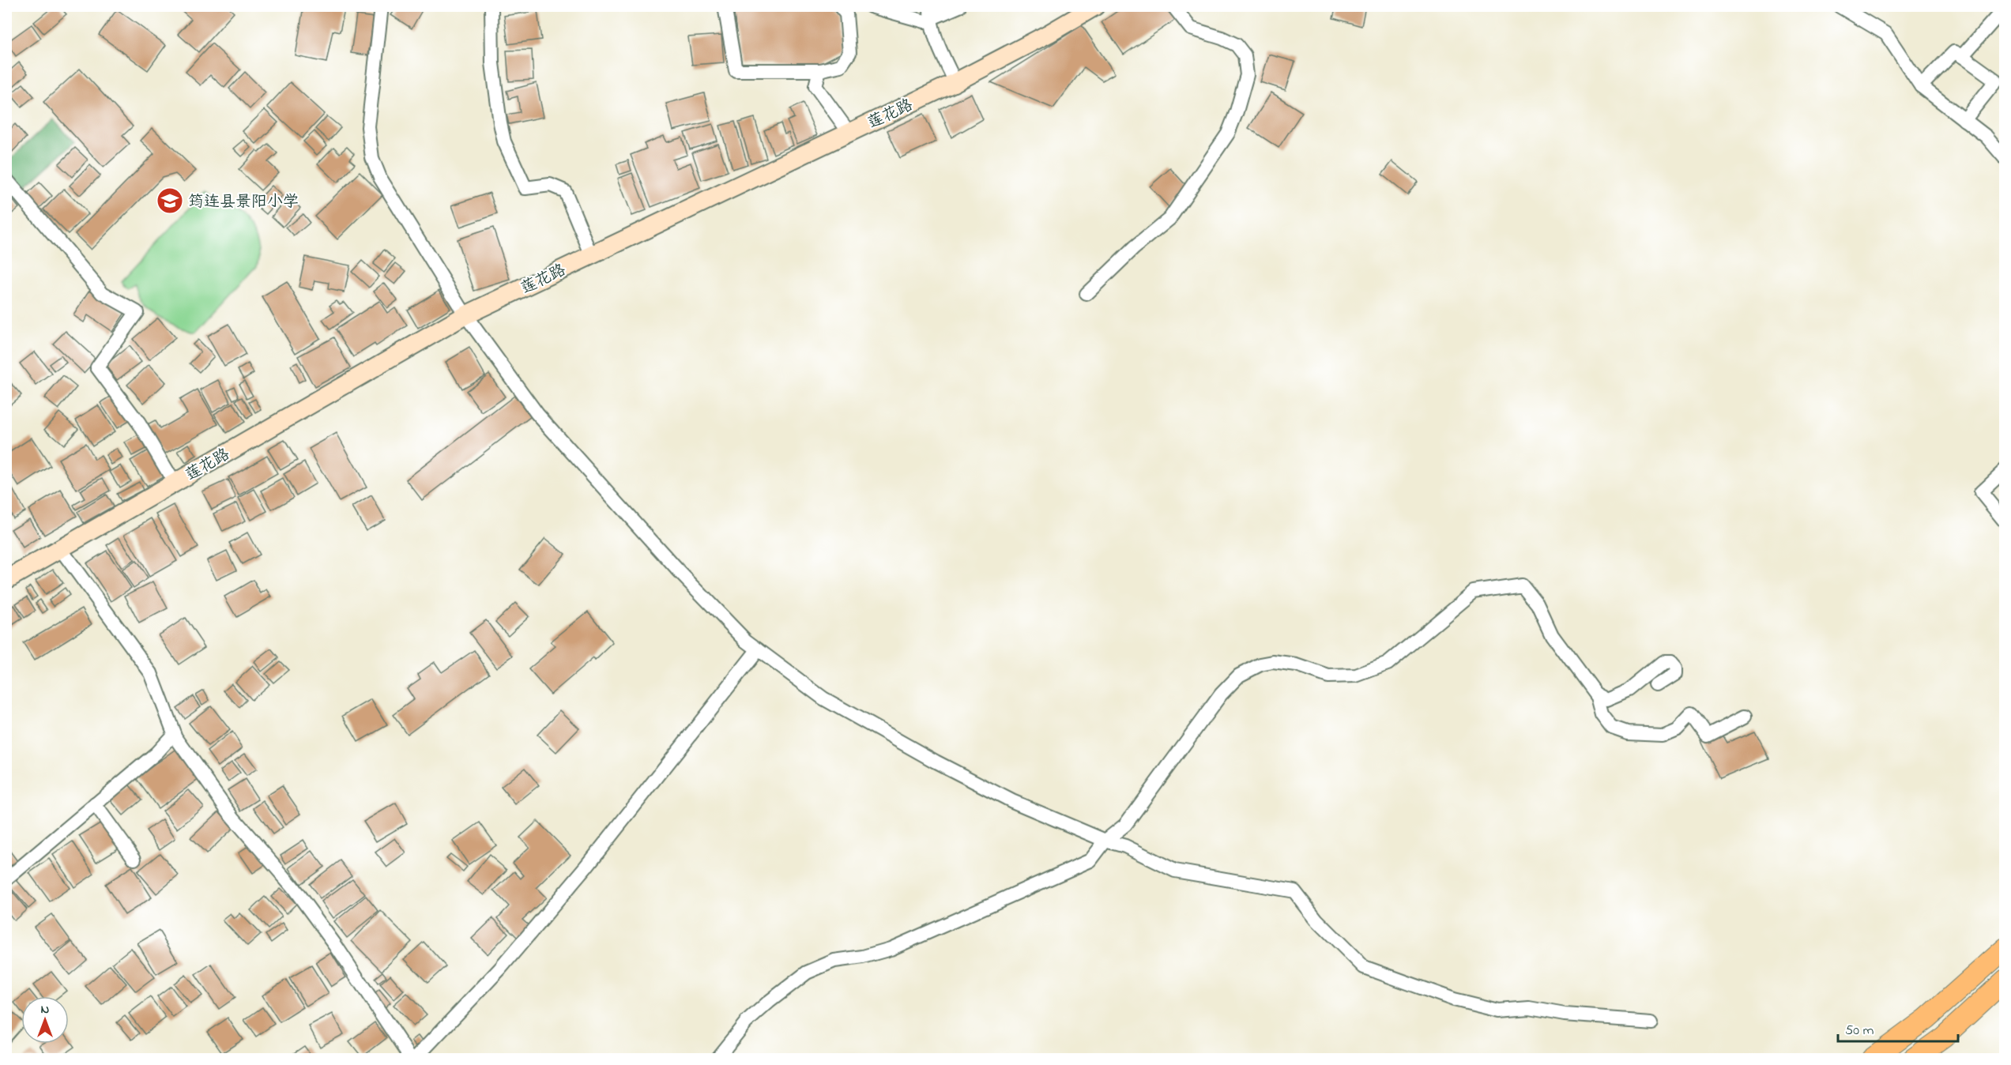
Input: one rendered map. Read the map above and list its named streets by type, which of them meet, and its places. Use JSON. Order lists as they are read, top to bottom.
{
  "streets": {
    "main road": ["莲花路"]
  },
  "places": {
    "school or university": ["筠连县景阳小学"]
  },
  "scale_bar": "50 m",
  "north": "top"
}
